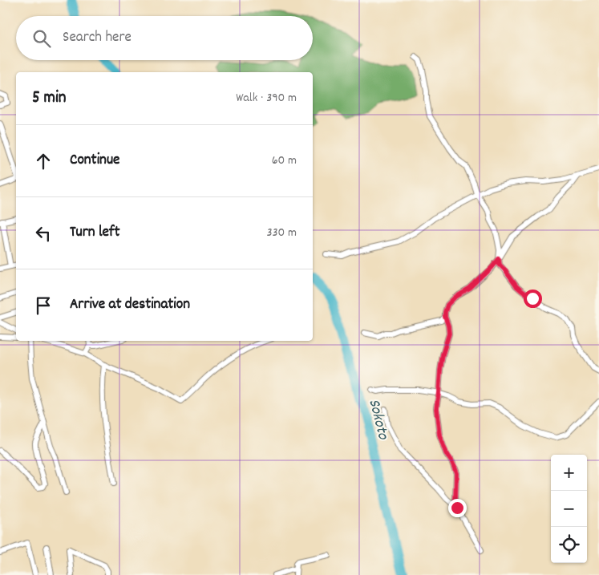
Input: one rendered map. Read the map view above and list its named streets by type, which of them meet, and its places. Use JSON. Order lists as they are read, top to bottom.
{
  "water": ["Sokoto"],
  "page": {
    "search": "Search here",
    "heading": ["5 min", "Walk · 390 m"],
    "list": [
      ["Continue", "60 m"],
      ["Turn left", "330 m"],
      "Arrive at destination"
    ],
    "map_buttons": ["+", "−"]
  }
}
